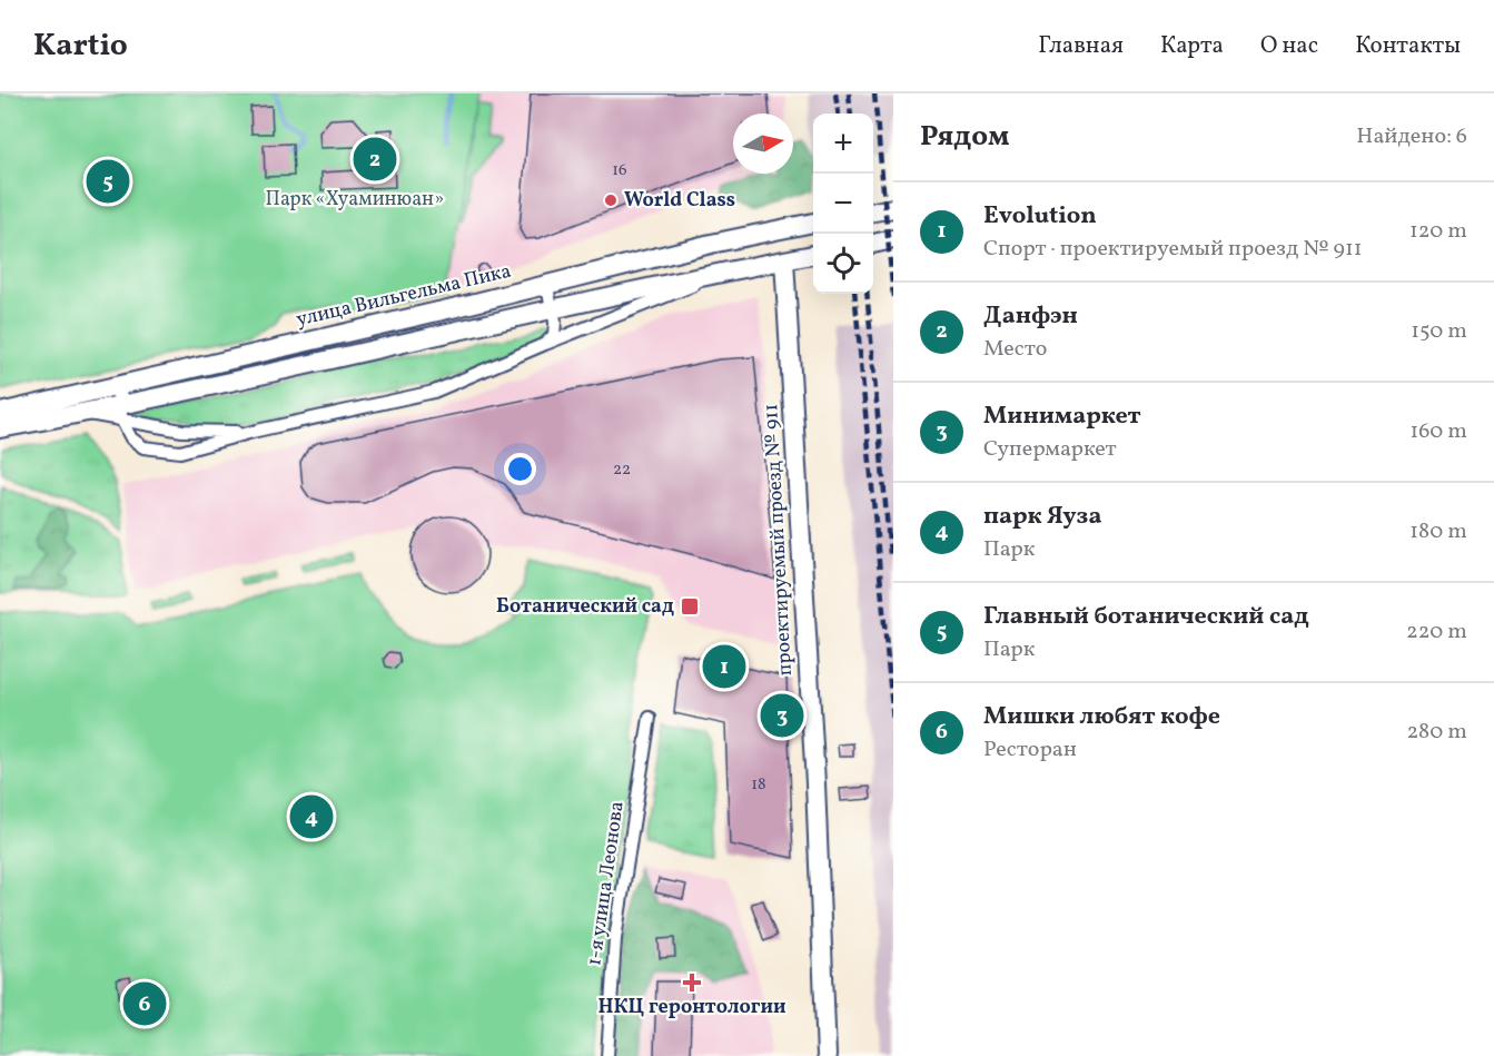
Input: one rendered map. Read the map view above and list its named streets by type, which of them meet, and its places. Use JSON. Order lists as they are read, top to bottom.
{
  "streets": {
    "main road": ["улица Вильгельма Пика", "проектируемый проезд № 911"],
    "street": ["1-я улица Леонова"]
  },
  "parks": ["Парк «Хуаминюан»"],
  "places": {
    "other": ["World Class"],
    "transit": ["Ботанический сад"],
    "health": ["НКЦ геронтологии"]
  },
  "house_numbers": ["16", "22", "18"],
  "north": "right",
  "page": {
    "header": "Kartio",
    "nav": [
      "Главная",
      "Карта",
      "О нас",
      "Контакты"
    ],
    "heading": ["Рядом", "Найдено: 6"],
    "map_buttons": ["+", "−"],
    "pins": [
      "2",
      "5",
      "1",
      "3",
      "4",
      "6"
    ],
    "list": [
      {
        "mark": "1",
        "name": "Evolution",
        "note": "Спорт · проектируемый проезд № 911",
        "value": "120 m"
      },
      {
        "mark": "2",
        "name": "Данфэн",
        "note": "Место",
        "value": "150 m"
      },
      {
        "mark": "3",
        "name": "Минимаркет",
        "note": "Супермаркет",
        "value": "160 m"
      },
      {
        "mark": "4",
        "name": "парк Яуза",
        "note": "Парк",
        "value": "180 m"
      },
      {
        "mark": "5",
        "name": "Главный ботанический сад",
        "note": "Парк",
        "value": "220 m"
      },
      {
        "mark": "6",
        "name": "Мишки любят кофе",
        "note": "Ресторан",
        "value": "280 m"
      }
    ]
  }
}
